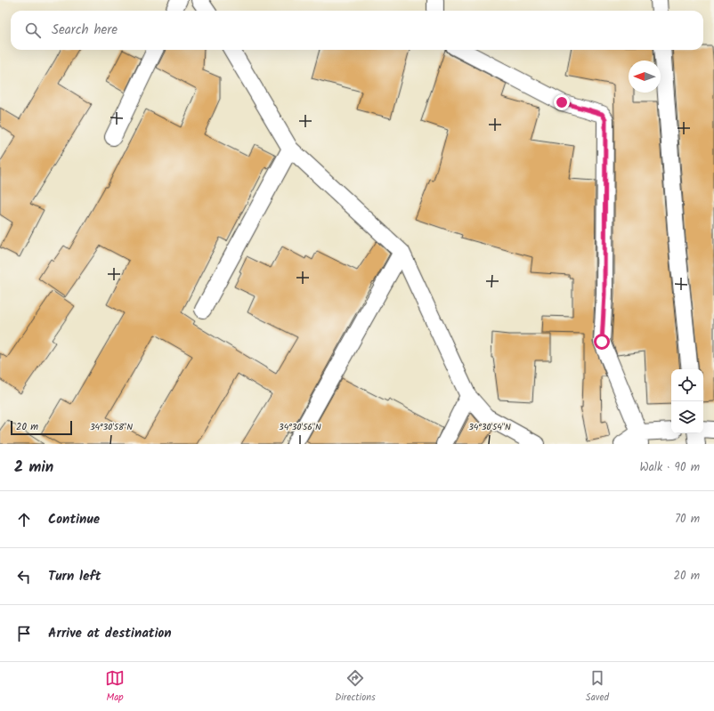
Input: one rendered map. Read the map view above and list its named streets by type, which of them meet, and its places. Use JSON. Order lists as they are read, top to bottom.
{
  "scale_bar": "20 m",
  "north": "left",
  "page": {
    "search": "Search here",
    "scale": "20 m",
    "heading": ["2 min", "Walk · 90 m"],
    "list": [
      ["Continue", "70 m"],
      ["Turn left", "20 m"],
      "Arrive at destination"
    ],
    "nav": ["Map", "Directions", "Saved"]
  },
  "coordinates": ["34°30'58\"N", "34°30'56\"N", "34°30'54\"N"]
}
